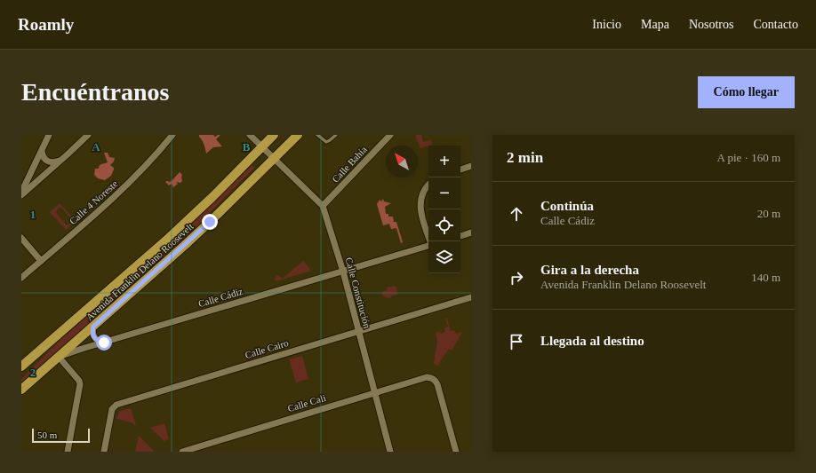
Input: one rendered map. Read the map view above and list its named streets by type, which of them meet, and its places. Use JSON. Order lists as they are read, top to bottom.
{
  "streets": {
    "main road": ["Avenida Franklin Delano Roosevelt"],
    "street": [
      "Calle Bahía",
      "Calle 4 Noreste",
      "Calle Constitución",
      "Calle Cádiz",
      "Calle Cairo",
      "Calle Cali"
    ]
  },
  "crossings": [
    ["Calle Bahía", "Calle Constitución"],
    ["Avenida Franklin Delano Roosevelt", "Calle Constitución"],
    ["Avenida Franklin Delano Roosevelt", "Calle Cádiz"],
    ["Calle Constitución", "Calle Cádiz"],
    ["Calle Constitución", "Calle Cairo"],
    ["Calle Constitución", "Calle Cali"]
  ],
  "scale_bar": "50 m",
  "north": "top left",
  "page": {
    "header": "Roamly",
    "nav": [
      "Inicio",
      "Mapa",
      "Nosotros",
      "Contacto"
    ],
    "buttons": "Cómo llegar",
    "title": "Encuéntranos",
    "heading": ["2 min", "A pie · 160 m"],
    "map_buttons": ["+", "−"],
    "list": [
      ["Continúa", "Calle Cádiz", "20 m"],
      ["Gira a la derecha", "Avenida Franklin Delano Roosevelt", "140 m"],
      "Llegada al destino"
    ],
    "scale": "50 m"
  },
  "grid": {
    "columns": ["A", "B"],
    "rows": ["1", "2"]
  }
}
